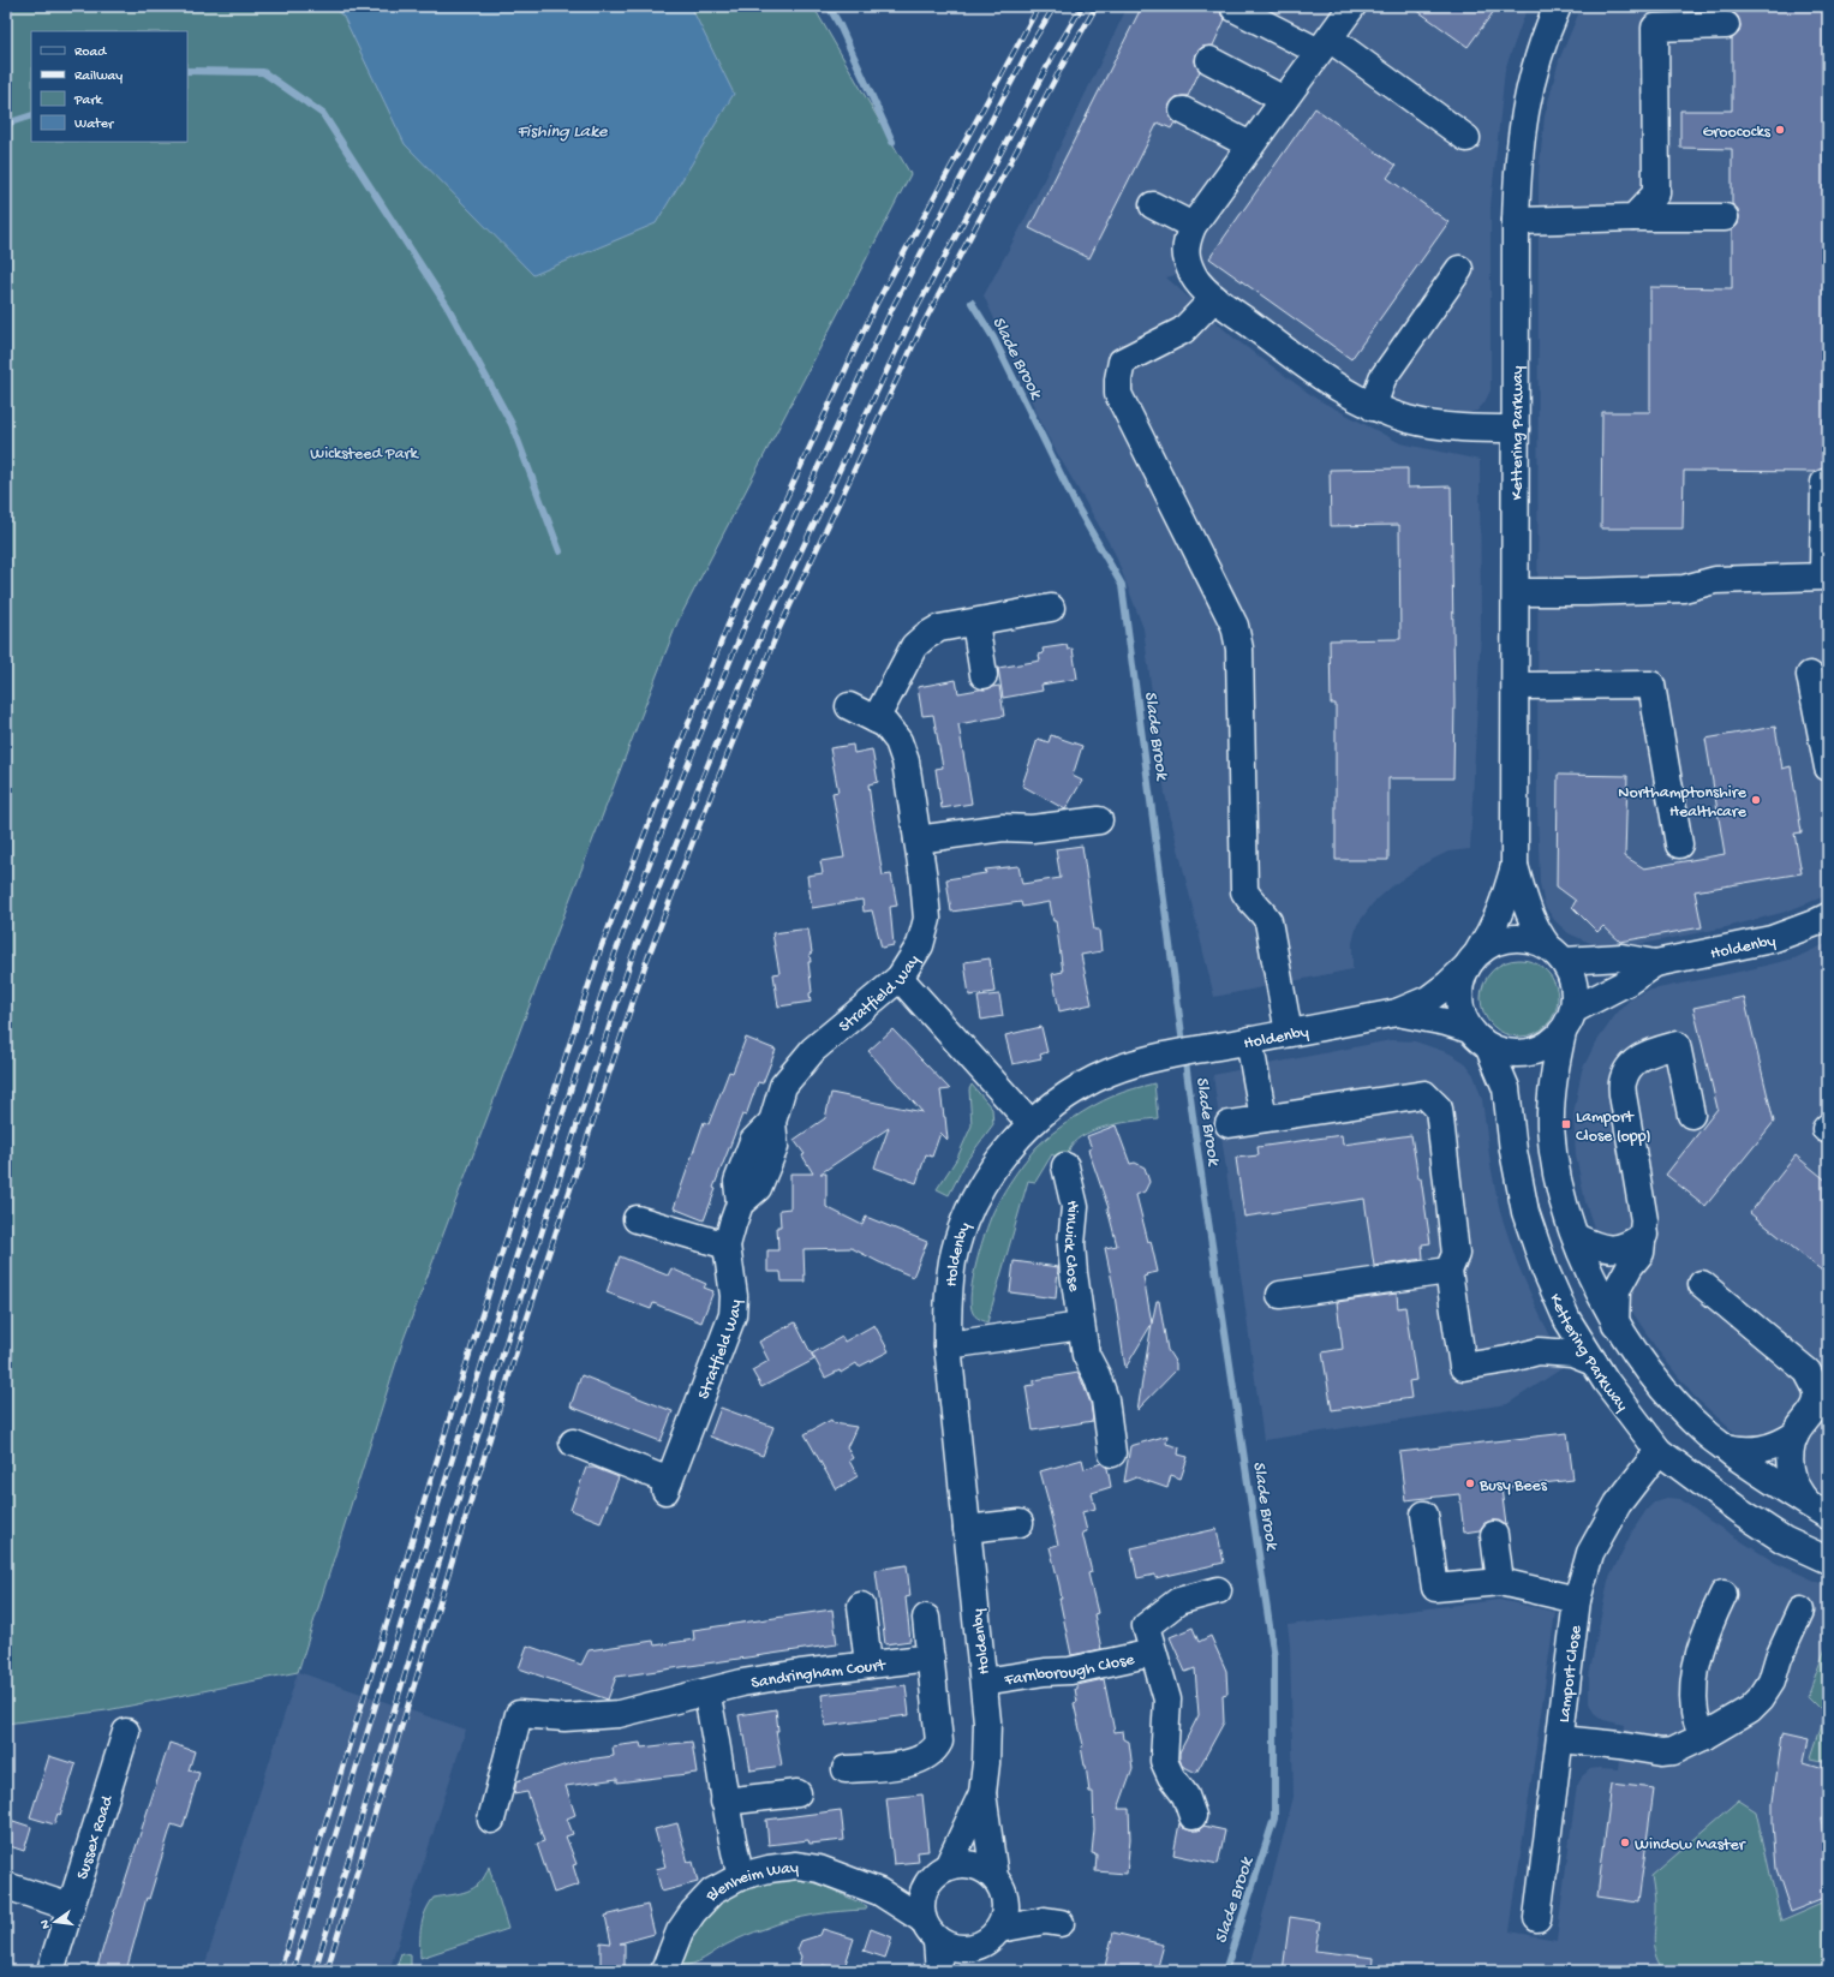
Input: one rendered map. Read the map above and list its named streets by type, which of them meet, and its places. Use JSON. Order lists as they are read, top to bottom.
{
  "streets": {
    "street": [
      "Kettering Parkway",
      "Holdenby",
      "Stratfield Way",
      "Hinwick Close",
      "Farnborough Close",
      "Sandringham Court",
      "Lamport Close",
      "Sussex Road",
      "Blenheim Way"
    ]
  },
  "crossings": [
    ["Kettering Parkway", "Holdenby"],
    ["Kettering Parkway", "Lamport Close"],
    ["Holdenby", "Farnborough Close"],
    ["Holdenby", "Blenheim Way"]
  ],
  "water": ["Fishing Lake", "Slade Brook"],
  "parks": ["Wicksteed Park"],
  "places": {
    "other": [
      "Groococks",
      "Northamptonshire Healthcare",
      "Busy Bees",
      "Window Master"
    ],
    "transit": ["Lamport Close (opp)"]
  },
  "legend": [
    "Road",
    "Railway",
    "Park",
    "Water"
  ],
  "north": "left"
}
